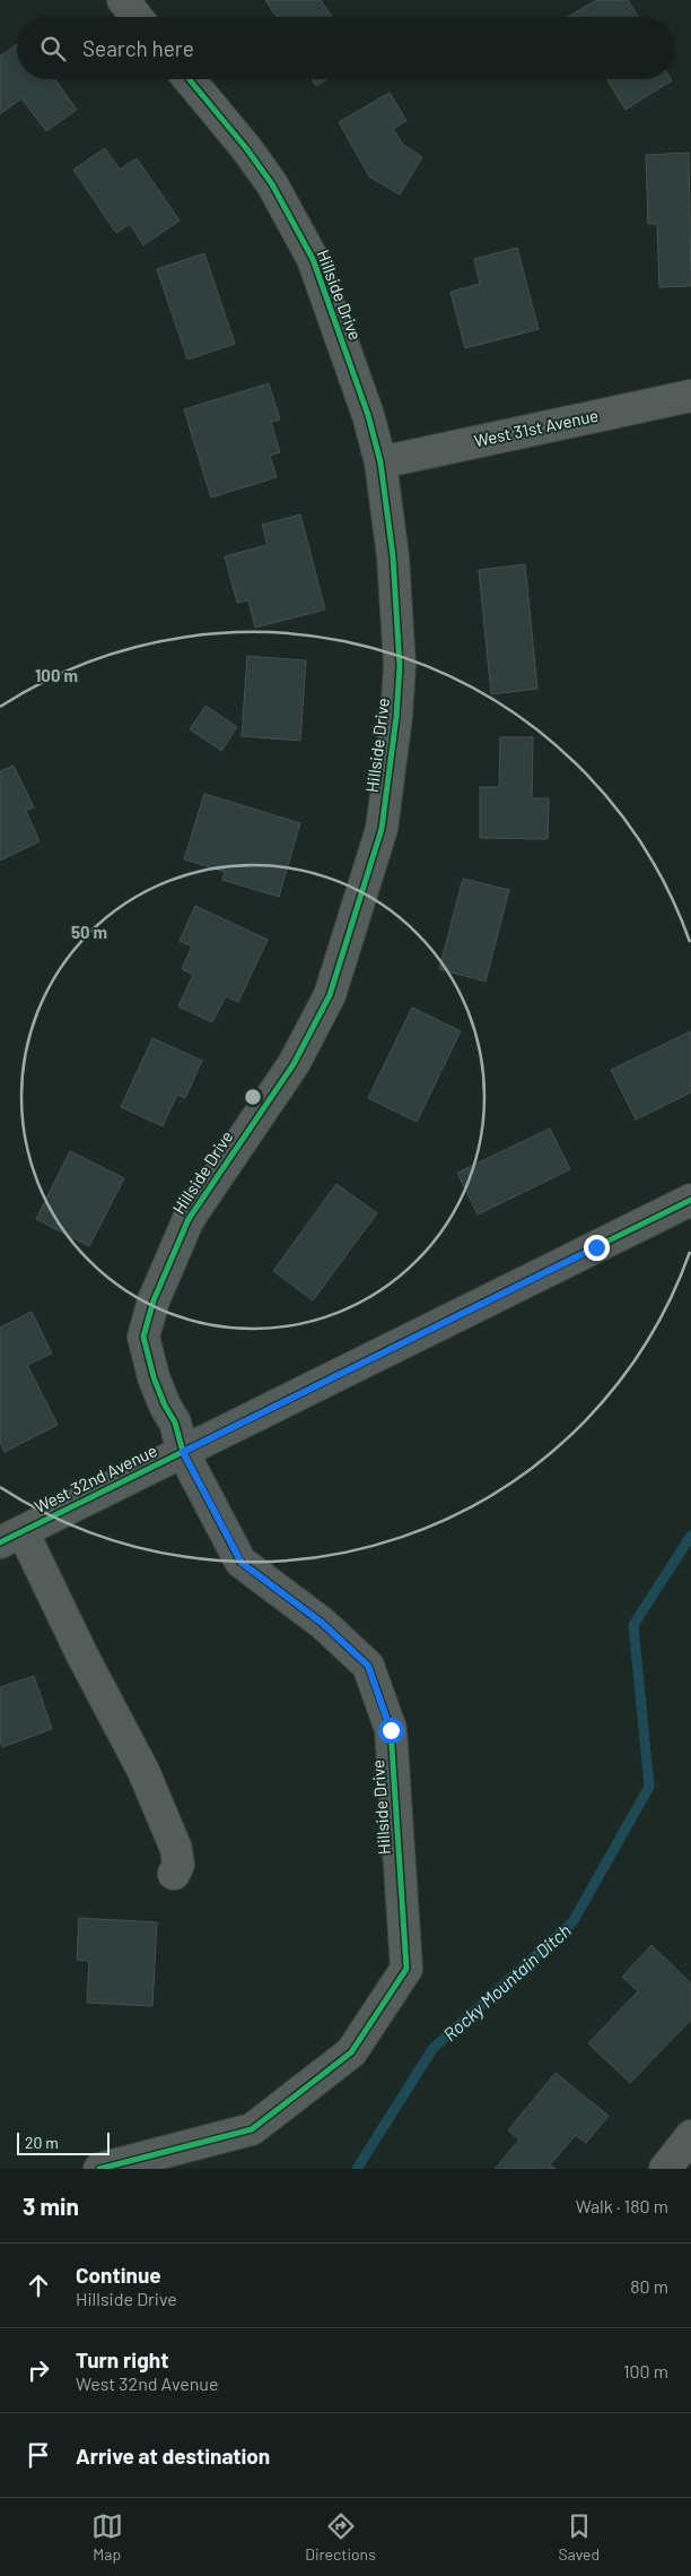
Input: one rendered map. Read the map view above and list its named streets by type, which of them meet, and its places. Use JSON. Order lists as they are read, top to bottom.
{
  "streets": {
    "street": ["Hillside Drive", "West 31st Avenue", "West 32nd Avenue"]
  },
  "crossings": [
    ["Hillside Drive", "West 31st Avenue"],
    ["Hillside Drive", "West 32nd Avenue"]
  ],
  "water": ["Rocky Mountain Ditch"],
  "scale_bar": "20 m",
  "page": {
    "search": "Search here",
    "scale": "20 m",
    "heading": ["3 min", "Walk · 180 m"],
    "list": [
      ["Continue", "Hillside Drive", "80 m"],
      ["Turn right", "West 32nd Avenue", "100 m"],
      "Arrive at destination"
    ],
    "nav": ["Map", "Directions", "Saved"]
  },
  "rings": ["100 m", "50 m"]
}
